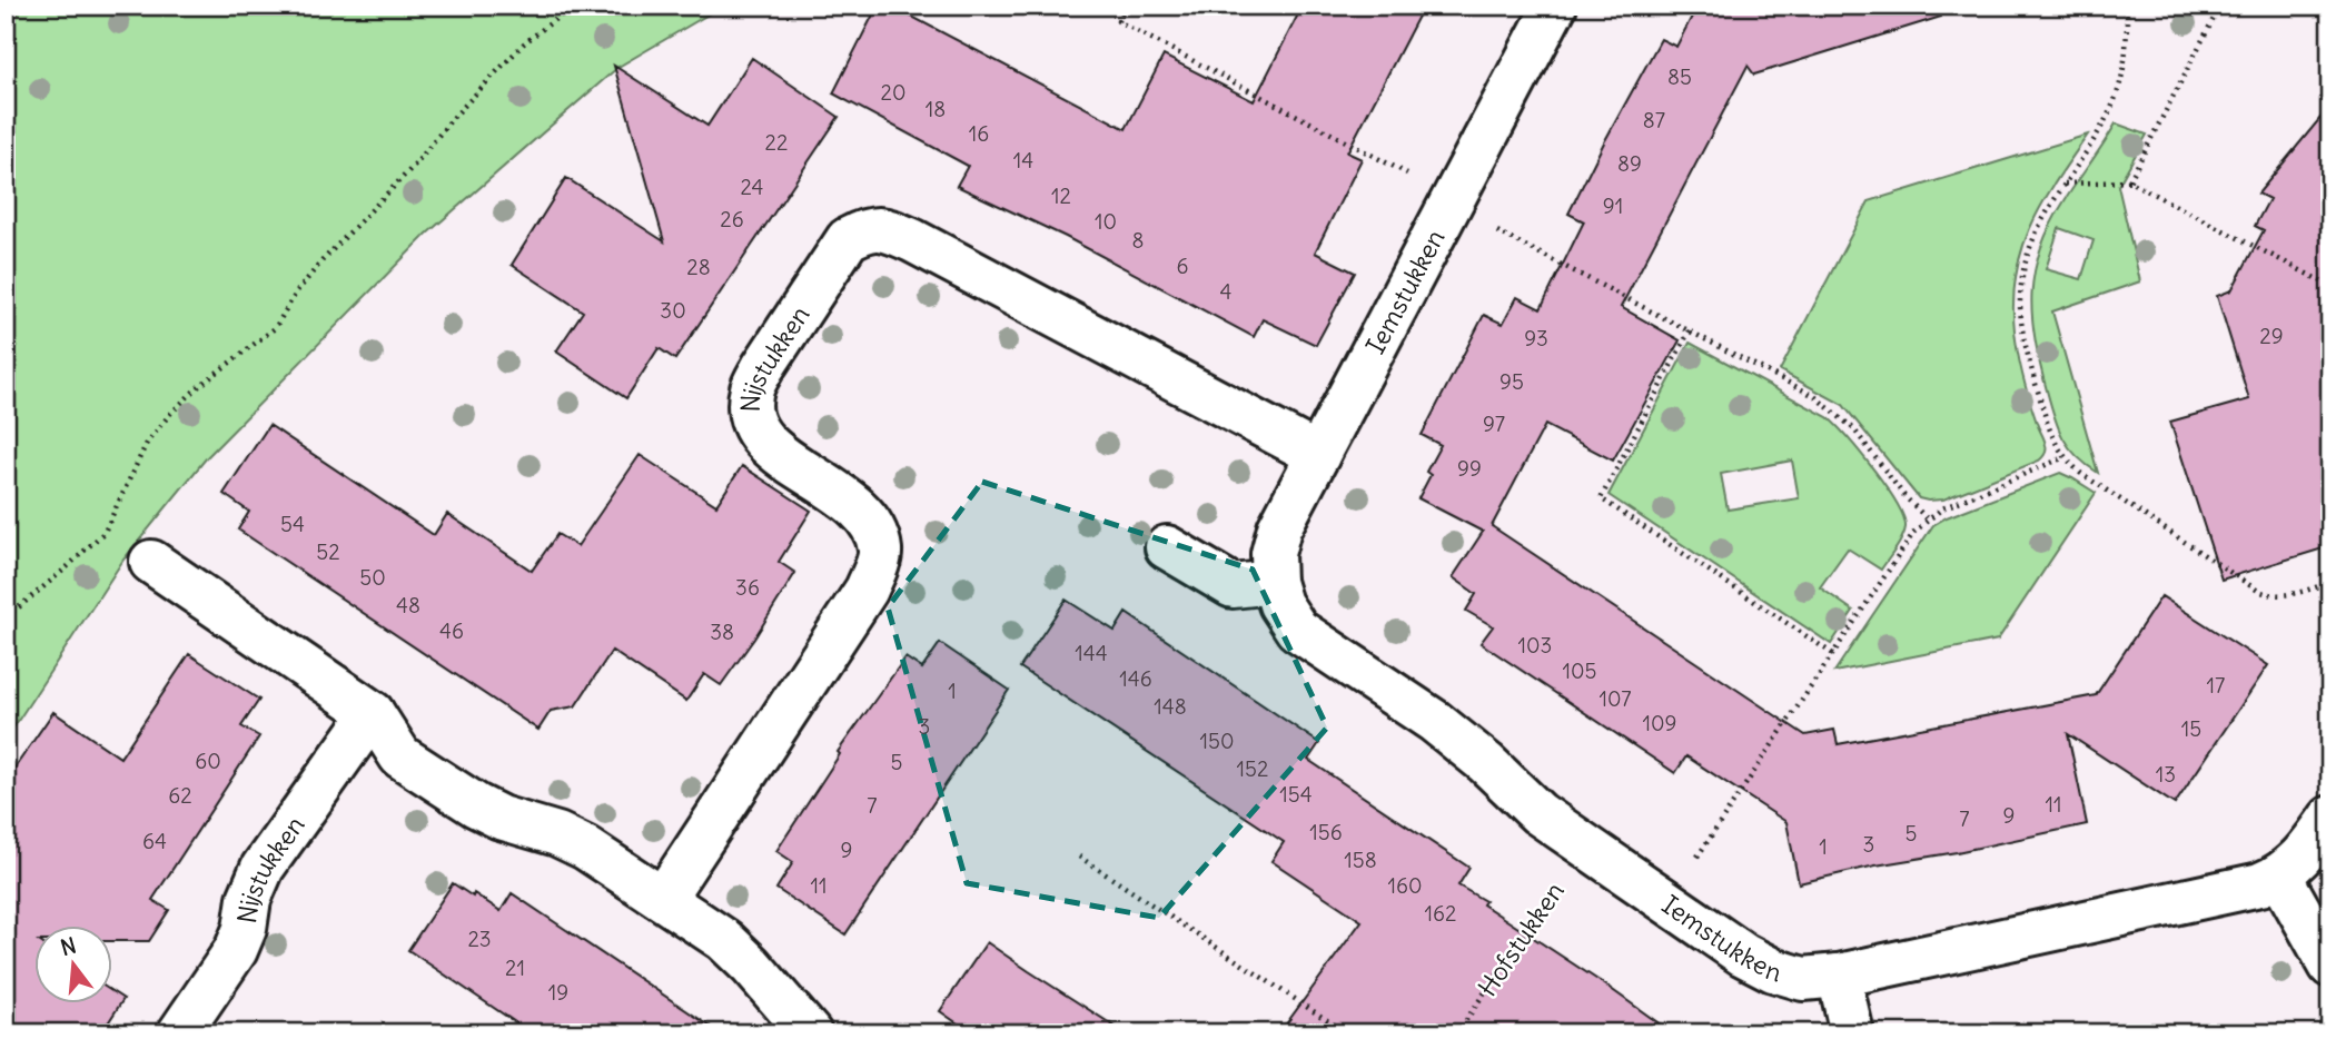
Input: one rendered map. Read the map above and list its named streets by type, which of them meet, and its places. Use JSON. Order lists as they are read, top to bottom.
{
  "streets": {
    "street": ["Iemstukken", "Nijstukken"],
    "path": ["Hofstukken"]
  },
  "crossings": [
    ["Iemstukken", "Nijstukken"],
    ["Iemstukken", "Hofstukken"]
  ],
  "house_numbers": [
    "85",
    "20",
    "18",
    "87",
    "16",
    "22",
    "14",
    "89",
    "24",
    "12",
    "91",
    "26",
    "10",
    "8",
    "6",
    "28",
    "4",
    "30",
    "29",
    "93",
    "95",
    "97",
    "99",
    "54",
    "52",
    "50",
    "36",
    "48",
    "46",
    "38",
    "103",
    "144",
    "105",
    "146",
    "17",
    "1",
    "107",
    "148",
    "109",
    "3",
    "15",
    "150",
    "60",
    "5",
    "152",
    "13",
    "154",
    "62",
    "11",
    "7",
    "9",
    "7",
    "156",
    "5",
    "64",
    "3",
    "1",
    "9",
    "158",
    "11",
    "160",
    "162",
    "23",
    "21",
    "19"
  ],
  "north": "top"
}
